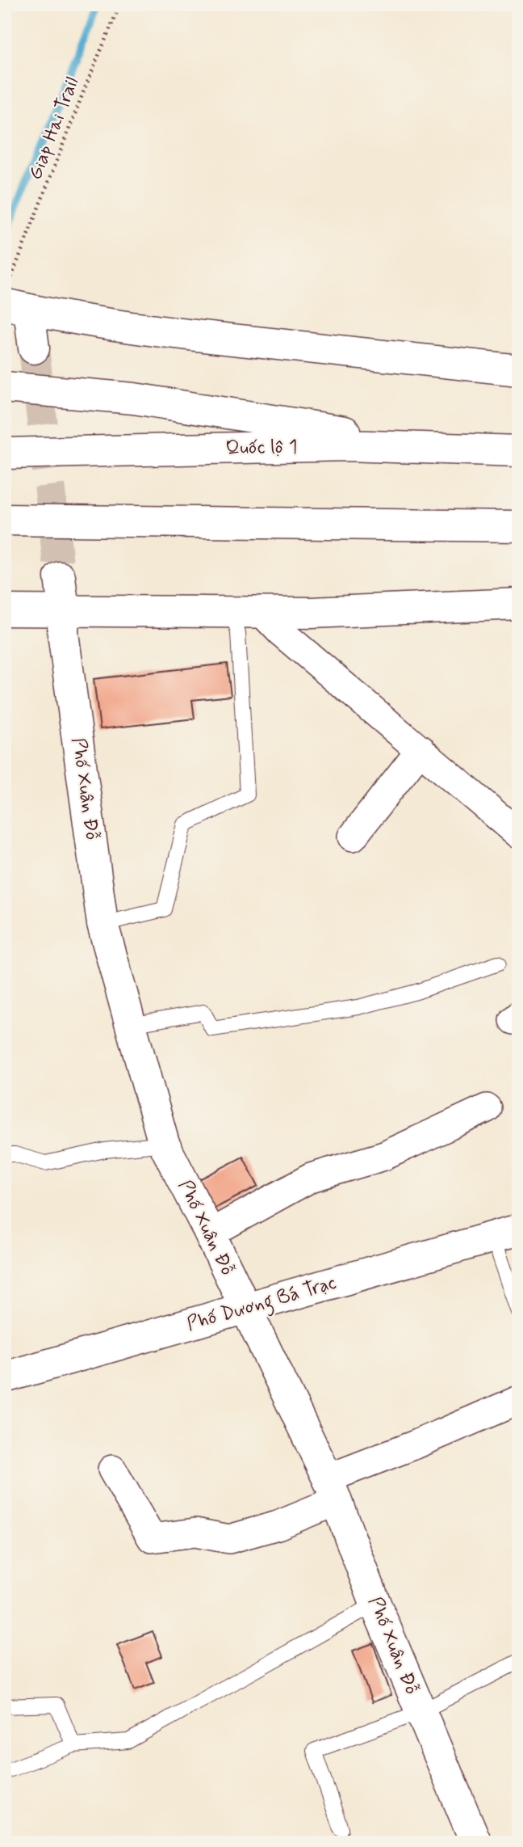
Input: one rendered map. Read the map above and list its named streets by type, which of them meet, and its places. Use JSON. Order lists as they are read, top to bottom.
{
  "streets": {
    "main road": ["Quốc lộ 1", "Phố Xuân Đỗ", "Phố Dương Bá Trạc"],
    "path": ["Giap Hai Trail"]
  },
  "crossings": [
    ["Phố Xuân Đỗ", "Phố Dương Bá Trạc"]
  ]
}
